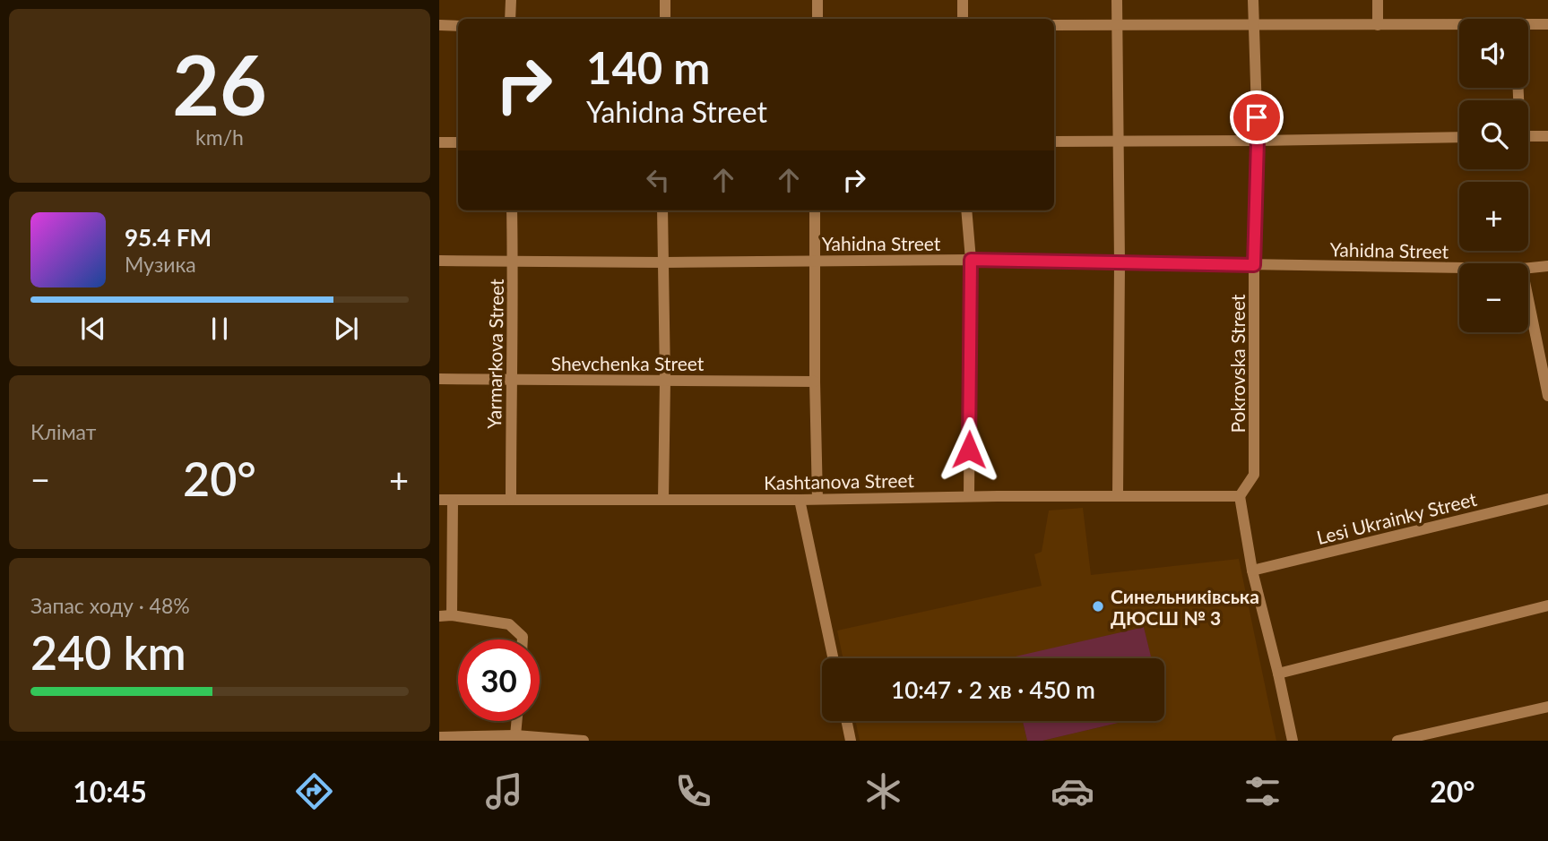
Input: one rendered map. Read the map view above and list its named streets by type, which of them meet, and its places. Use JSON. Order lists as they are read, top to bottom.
{
  "streets": {
    "street": [
      "Yahidna Street",
      "Yarmarkova Street",
      "Shevchenka Street",
      "Pokrovska Street",
      "Kashtanova Street",
      "Lesi Ukrainky Street"
    ]
  },
  "crossings": [
    ["Yahidna Street", "Yarmarkova Street"],
    ["Yahidna Street", "Pokrovska Street"],
    ["Yarmarkova Street", "Shevchenka Street"],
    ["Yarmarkova Street", "Kashtanova Street"],
    ["Pokrovska Street", "Kashtanova Street"]
  ],
  "places": ["Синельниківська ДЮСШ № 3"],
  "page": {
    "tile": [
      ["26", "km/h"],
      "Клімат",
      ["Запас ходу · 48%", "240 km"]
    ],
    "map_buttons": ["+", "−"],
    "turn": ["140 m", "Yahidna Street"],
    "song": ["95.4 FM", "Музика"],
    "heat": ["−", "20°", "+"],
    "limit": "30",
    "trip": "10:47 · 2 хв · 450 m",
    "tabs": ["10:45", "20°"]
  }
}
